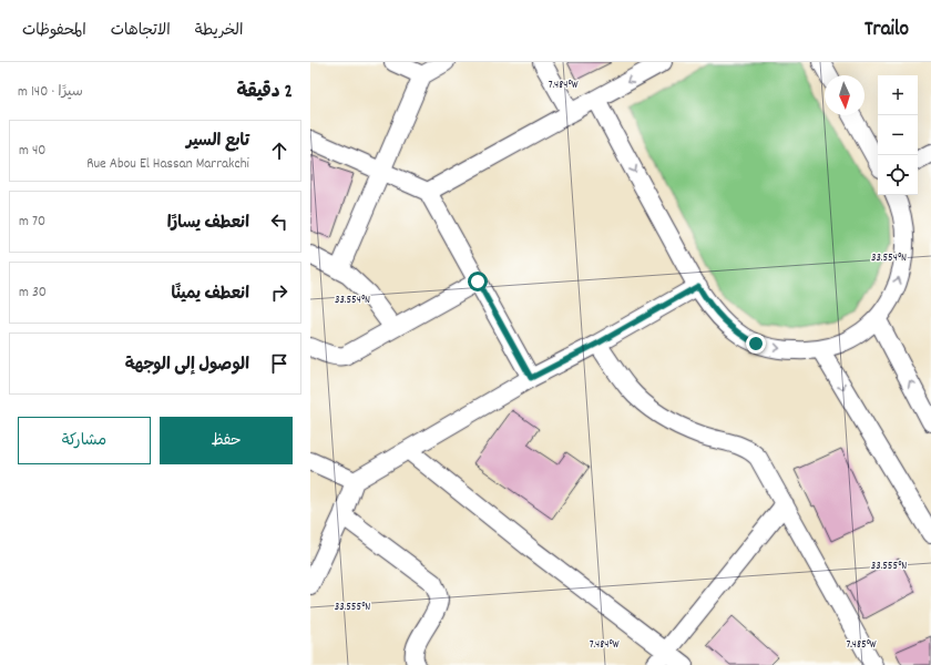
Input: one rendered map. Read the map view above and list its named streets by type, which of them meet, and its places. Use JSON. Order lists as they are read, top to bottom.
{
  "north": "bottom",
  "page": {
    "header": "Trailo",
    "nav": ["الخريطة", "الاتجاهات", "المحفوظات"],
    "heading": ["2 دقيقة", "سيرًا · 140 m"],
    "map_buttons": ["+", "−"],
    "list": [
      ["تابع السير", "Rue Abou El Hassan Marrakchi", "40 m"],
      ["انعطف يسارًا", "70 m"],
      ["انعطف يمينًا", "30 m"],
      "الوصول إلى الوجهة"
    ],
    "buttons": ["حفظ", "مشاركة"]
  },
  "coordinates": [
    "7.484°W",
    "33.554°N",
    "33.555°N",
    "7.485°W"
  ]
}
